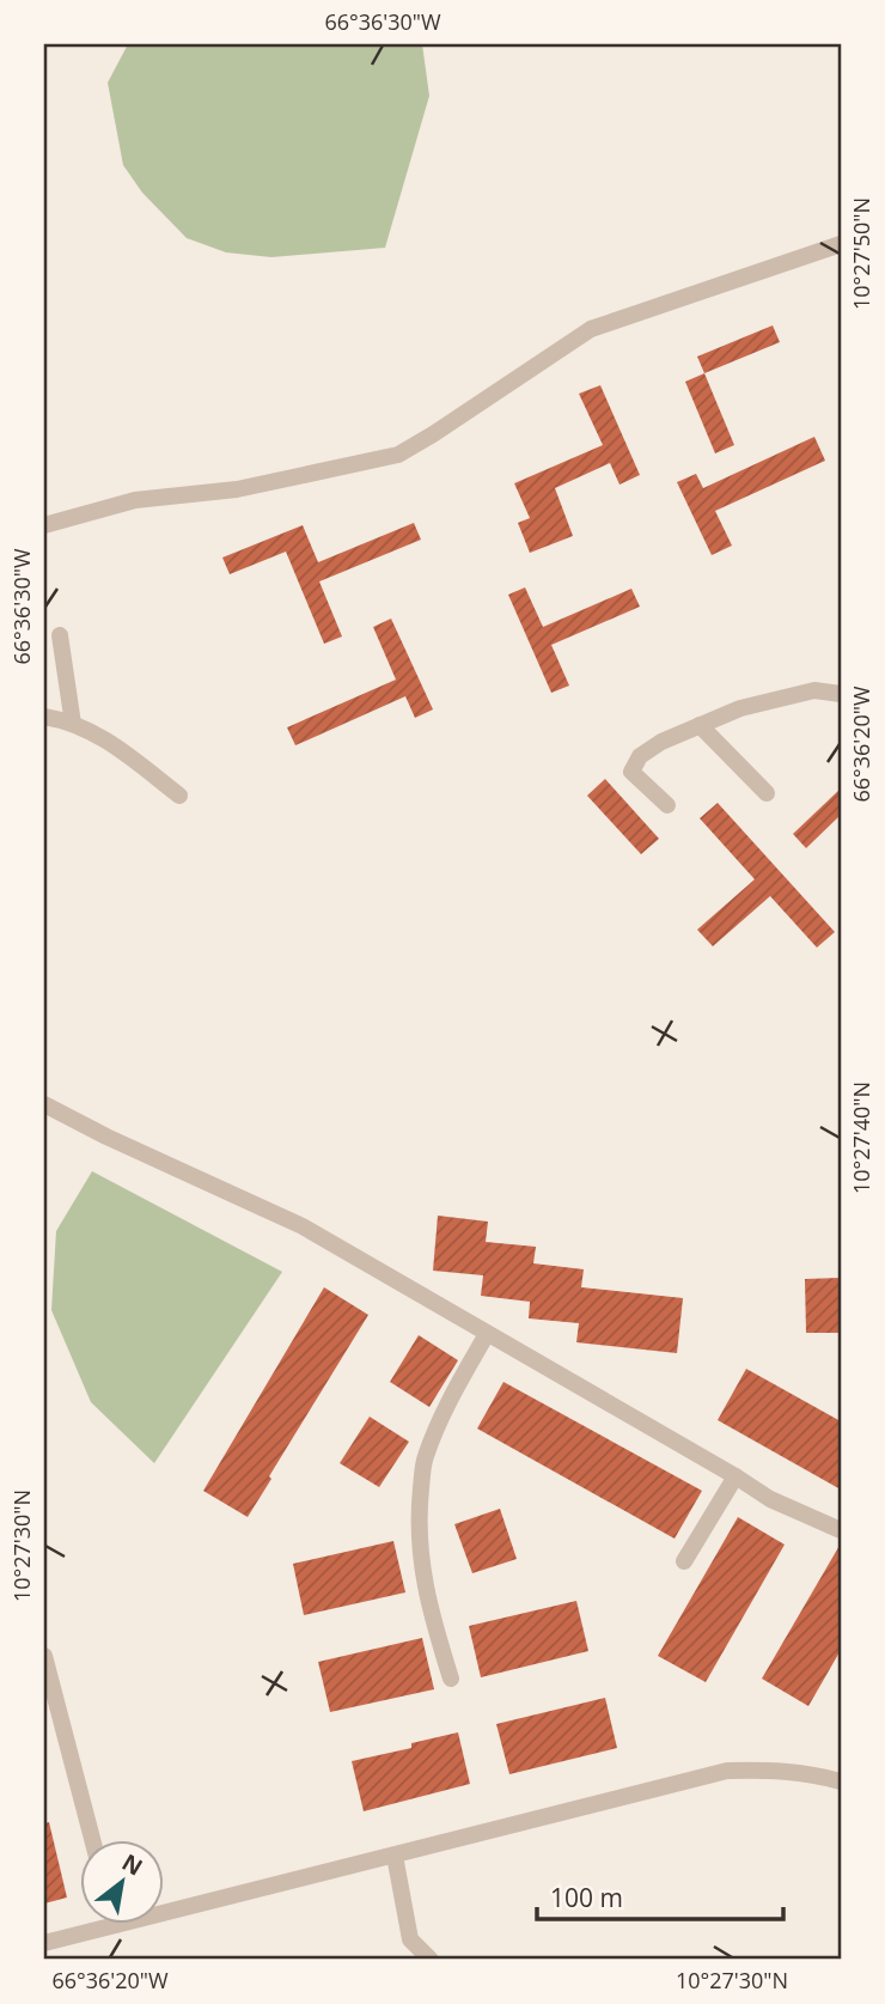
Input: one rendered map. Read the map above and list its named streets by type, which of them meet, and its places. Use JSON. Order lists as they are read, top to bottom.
{
  "scale_bar": "100 m",
  "north": "top right",
  "coordinates": [
    "66°36'30\"W",
    "10°27'50\"N",
    "66°36'20\"W",
    "10°27'40\"N",
    "10°27'30\"N"
  ]
}
